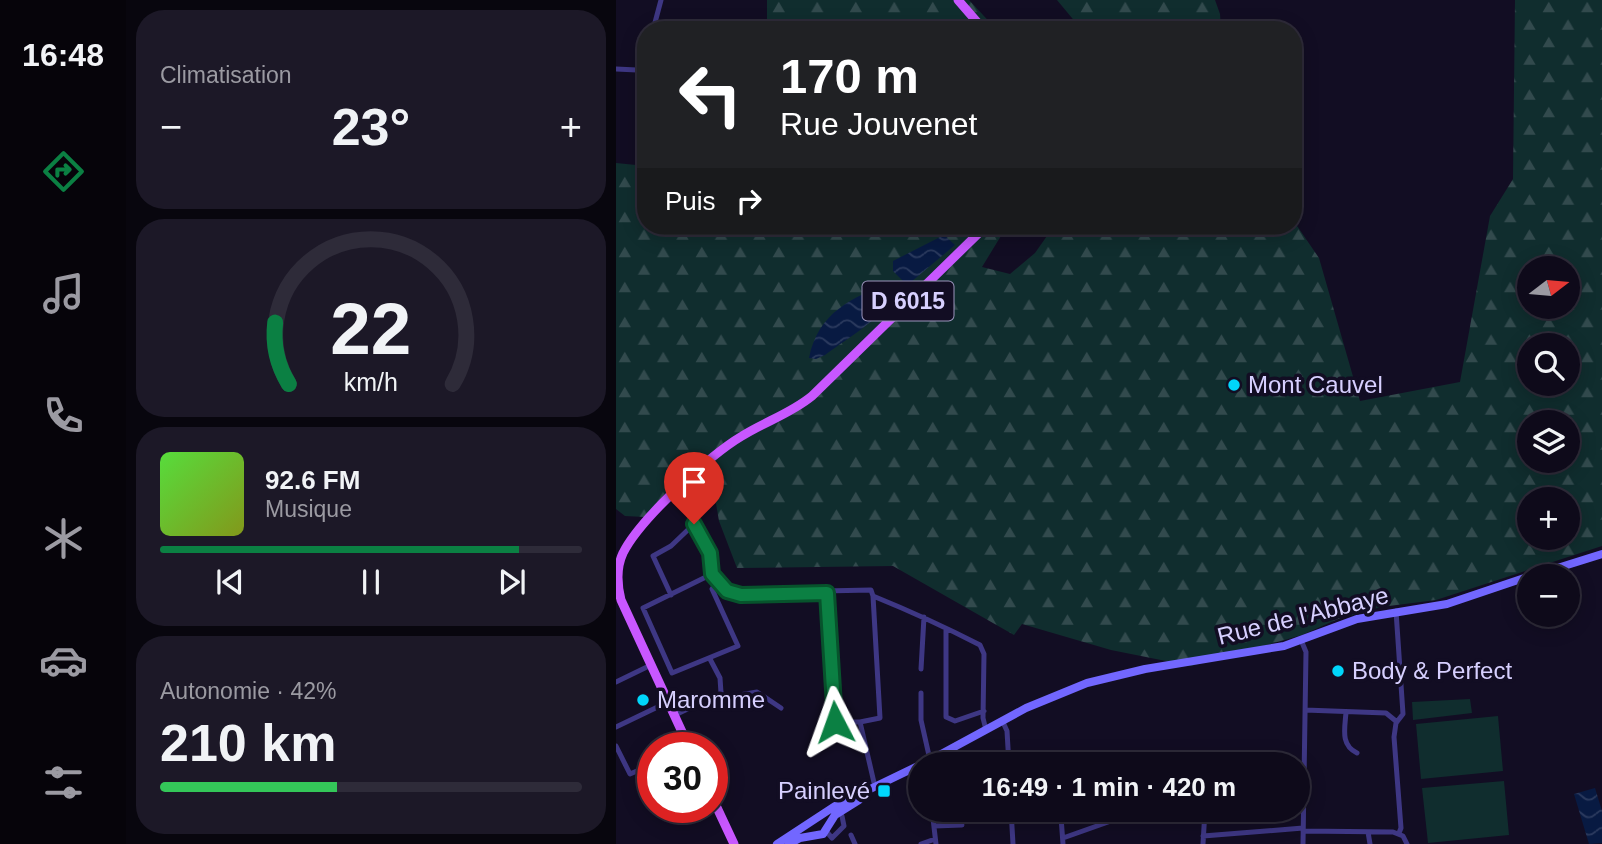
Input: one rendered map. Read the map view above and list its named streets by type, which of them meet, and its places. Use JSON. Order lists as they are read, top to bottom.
{
  "streets": {
    "main road": ["D 6015"],
    "street": ["Rue de l'Abbaye"]
  },
  "places": {
    "other": ["Mont Cauvel", "Body & Perfect", "Maromme"],
    "transit": ["Painlevé"]
  },
  "north": "right",
  "page": {
    "tabs": "16:48",
    "tile": [
      "Climatisation",
      ["Autonomie · 42%", "210 km"]
    ],
    "turn": ["170 m", "Rue Jouvenet"],
    "heat": ["−", "23°", "+"],
    "then": "Puis",
    "map_buttons": ["+", "−"],
    "song": ["92.6 FM", "Musique"],
    "limit": "30",
    "trip": "16:49 · 1 min · 420 m",
    "gauge": ["22", "km/h"]
  }
}
